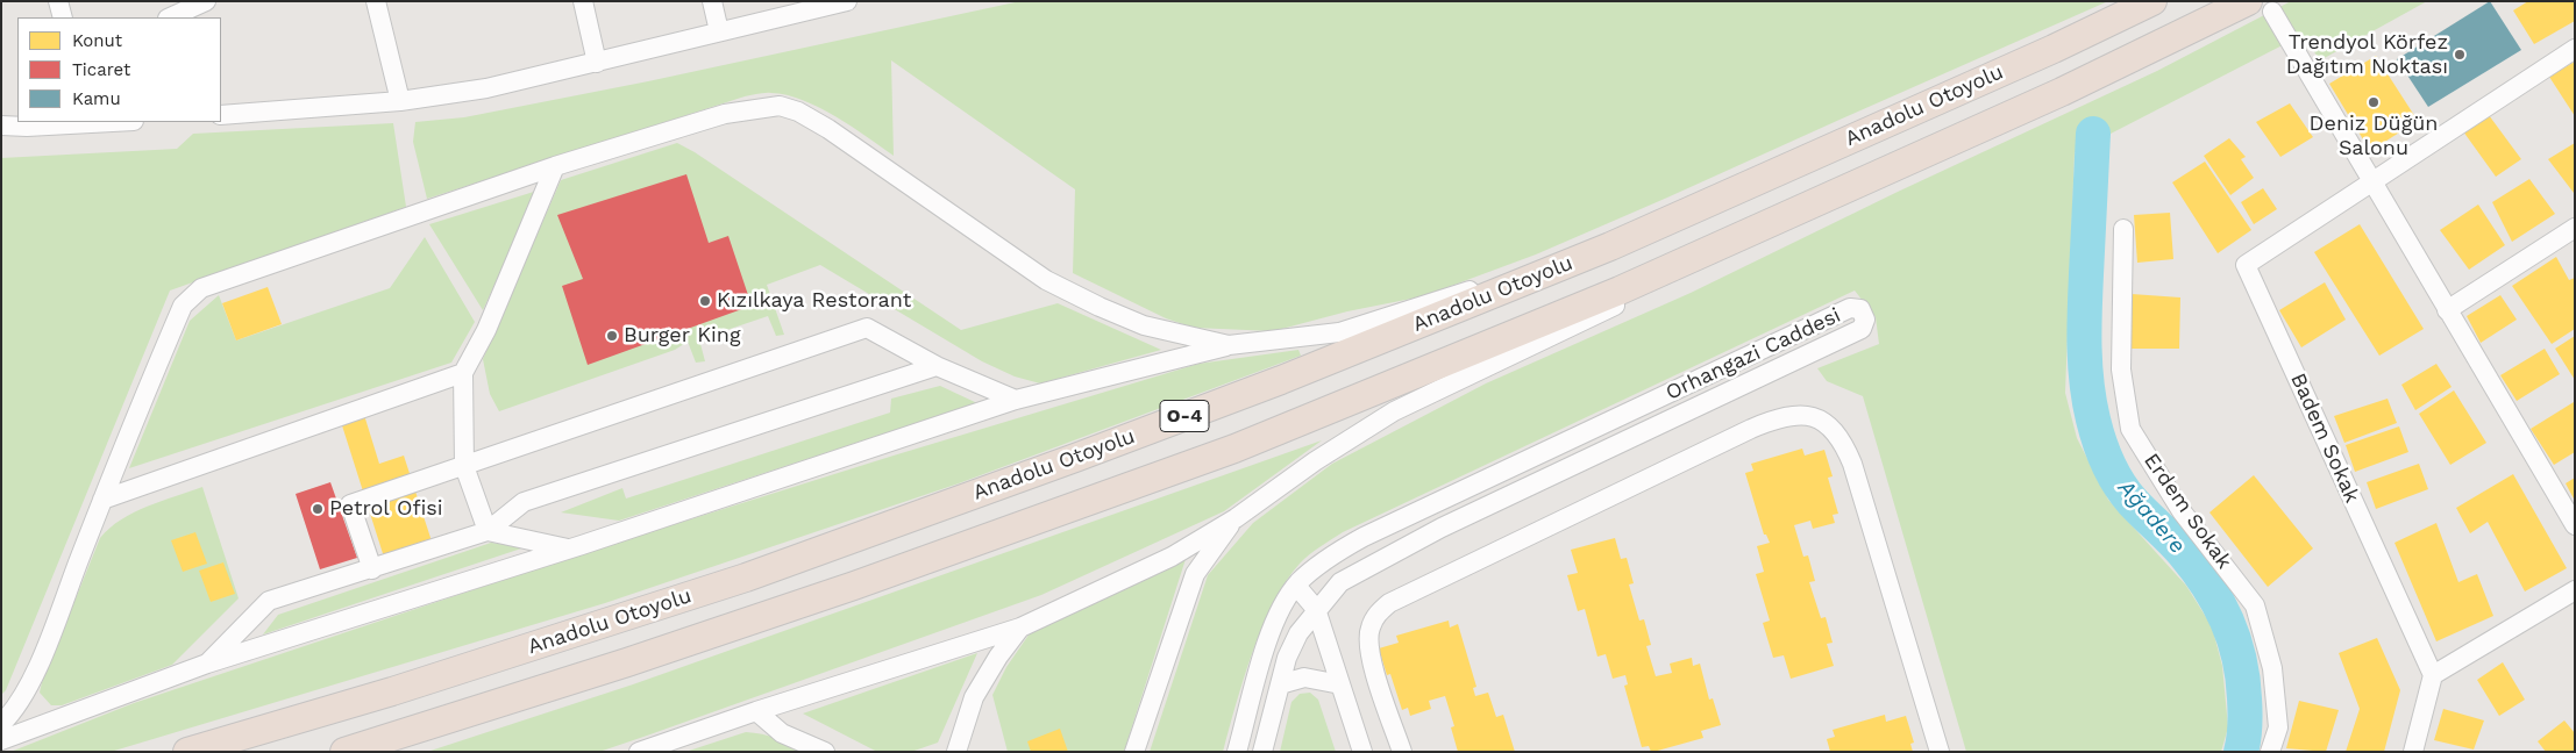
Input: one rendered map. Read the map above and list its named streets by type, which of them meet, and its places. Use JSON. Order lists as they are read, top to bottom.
{
  "streets": {
    "highway": ["Anadolu Otoyolu", "O-4"],
    "street": ["Orhangazi Caddesi", "Badem Sokak", "Erdem Sokak"]
  },
  "water": ["Ağadere"],
  "places": [
    "Trendyol Körfez Dağıtım Noktası",
    "Deniz Düğün Salonu",
    "Kızılkaya Restorant",
    "Burger King",
    "Petrol Ofisi"
  ],
  "legend": ["Konut", "Ticaret", "Kamu"]
}
